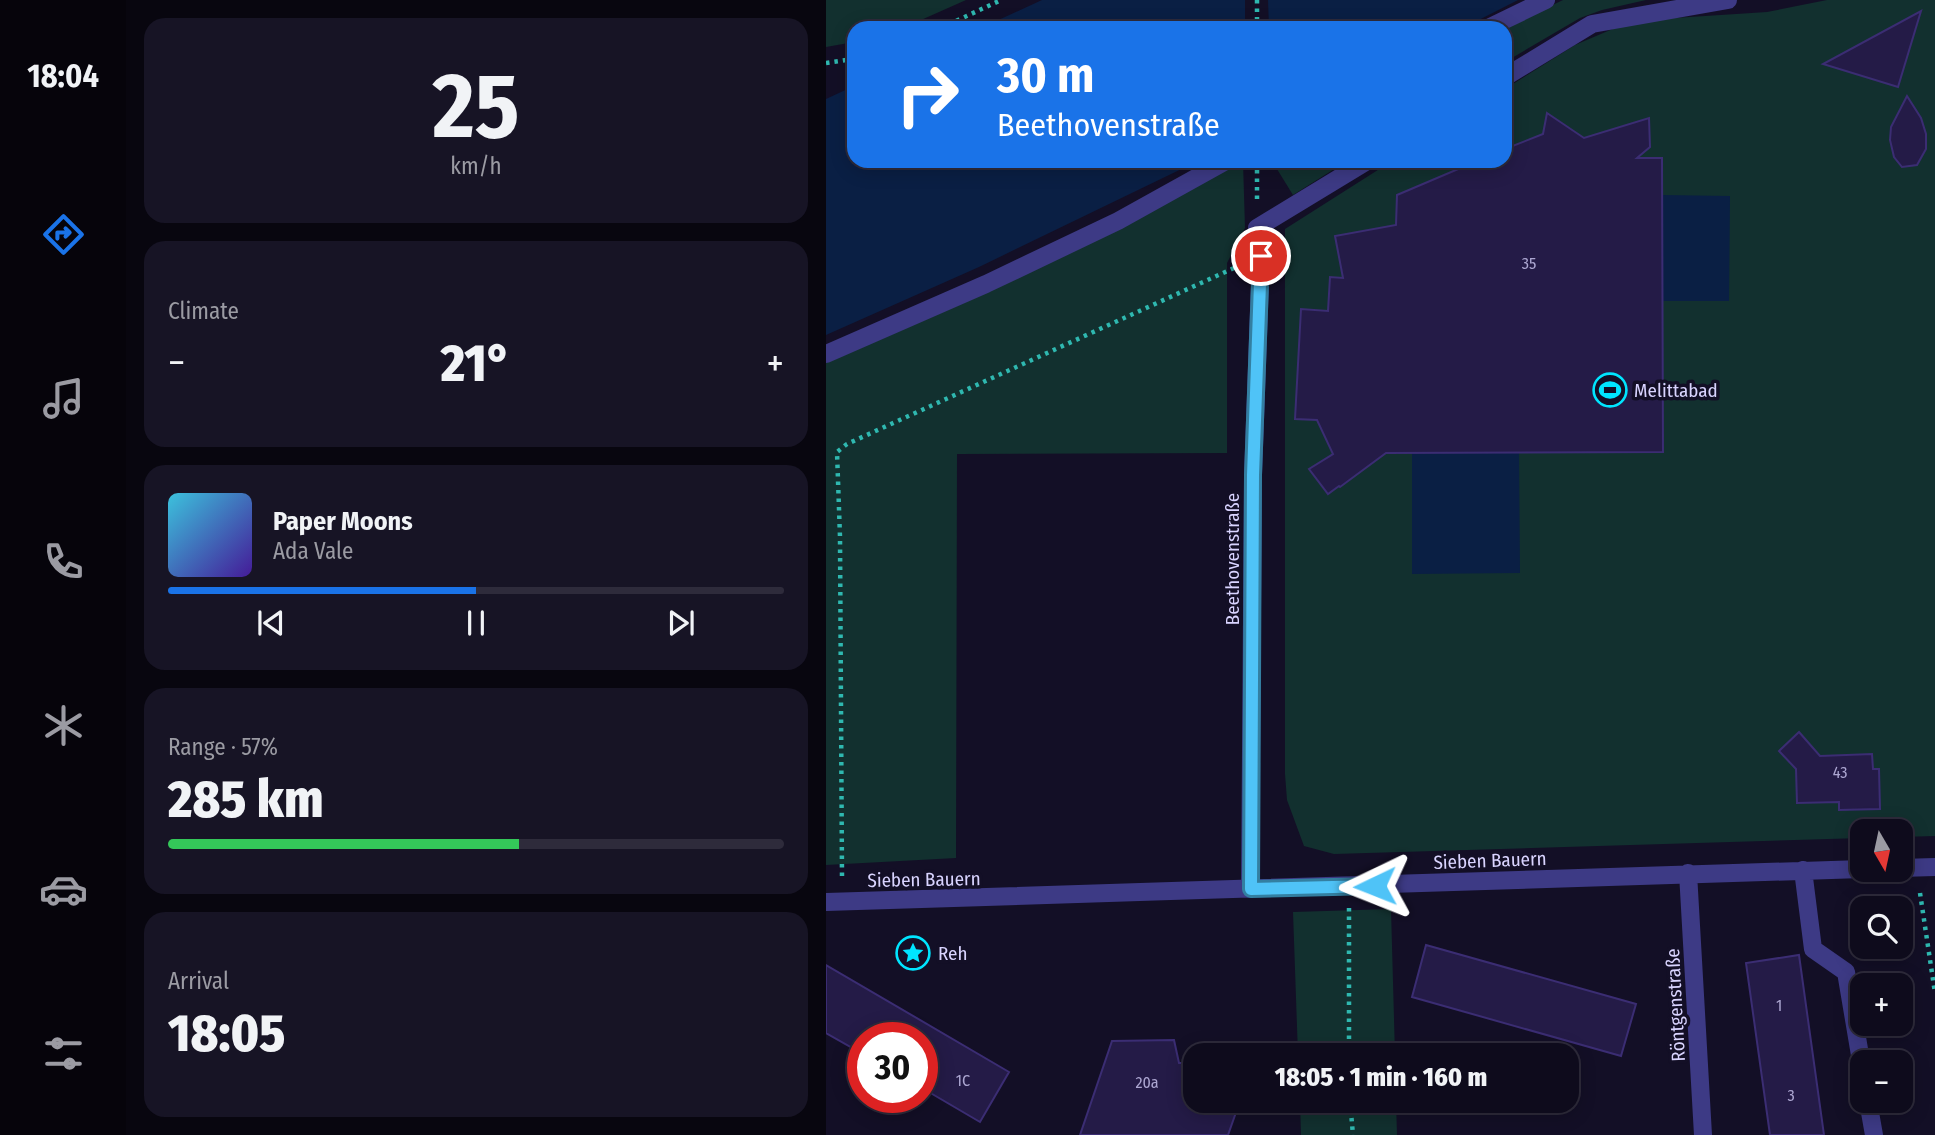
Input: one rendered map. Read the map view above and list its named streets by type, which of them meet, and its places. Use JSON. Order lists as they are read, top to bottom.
{
  "streets": {
    "street": ["Beethovenstraße", "Sieben Bauern", "Röntgenstraße"]
  },
  "crossings": [
    ["Beethovenstraße", "Sieben Bauern"],
    ["Sieben Bauern", "Röntgenstraße"]
  ],
  "places": {
    "sports": ["Melittabad"],
    "place": ["Reh"]
  },
  "house_numbers": [
    "35",
    "43",
    "1",
    "1C",
    "20a",
    "3"
  ],
  "north": "bottom",
  "page": {
    "tabs": "18:04",
    "tile": [
      ["25", "km/h"],
      "Climate",
      ["Range · 57%", "285 km"],
      ["Arrival", "18:05"]
    ],
    "turn": ["30 m", "Beethovenstraße"],
    "heat": ["−", "21°", "+"],
    "song": ["Paper Moons", "Ada Vale"],
    "map_buttons": ["+", "−"],
    "limit": "30",
    "trip": "18:05 · 1 min · 160 m"
  }
}
